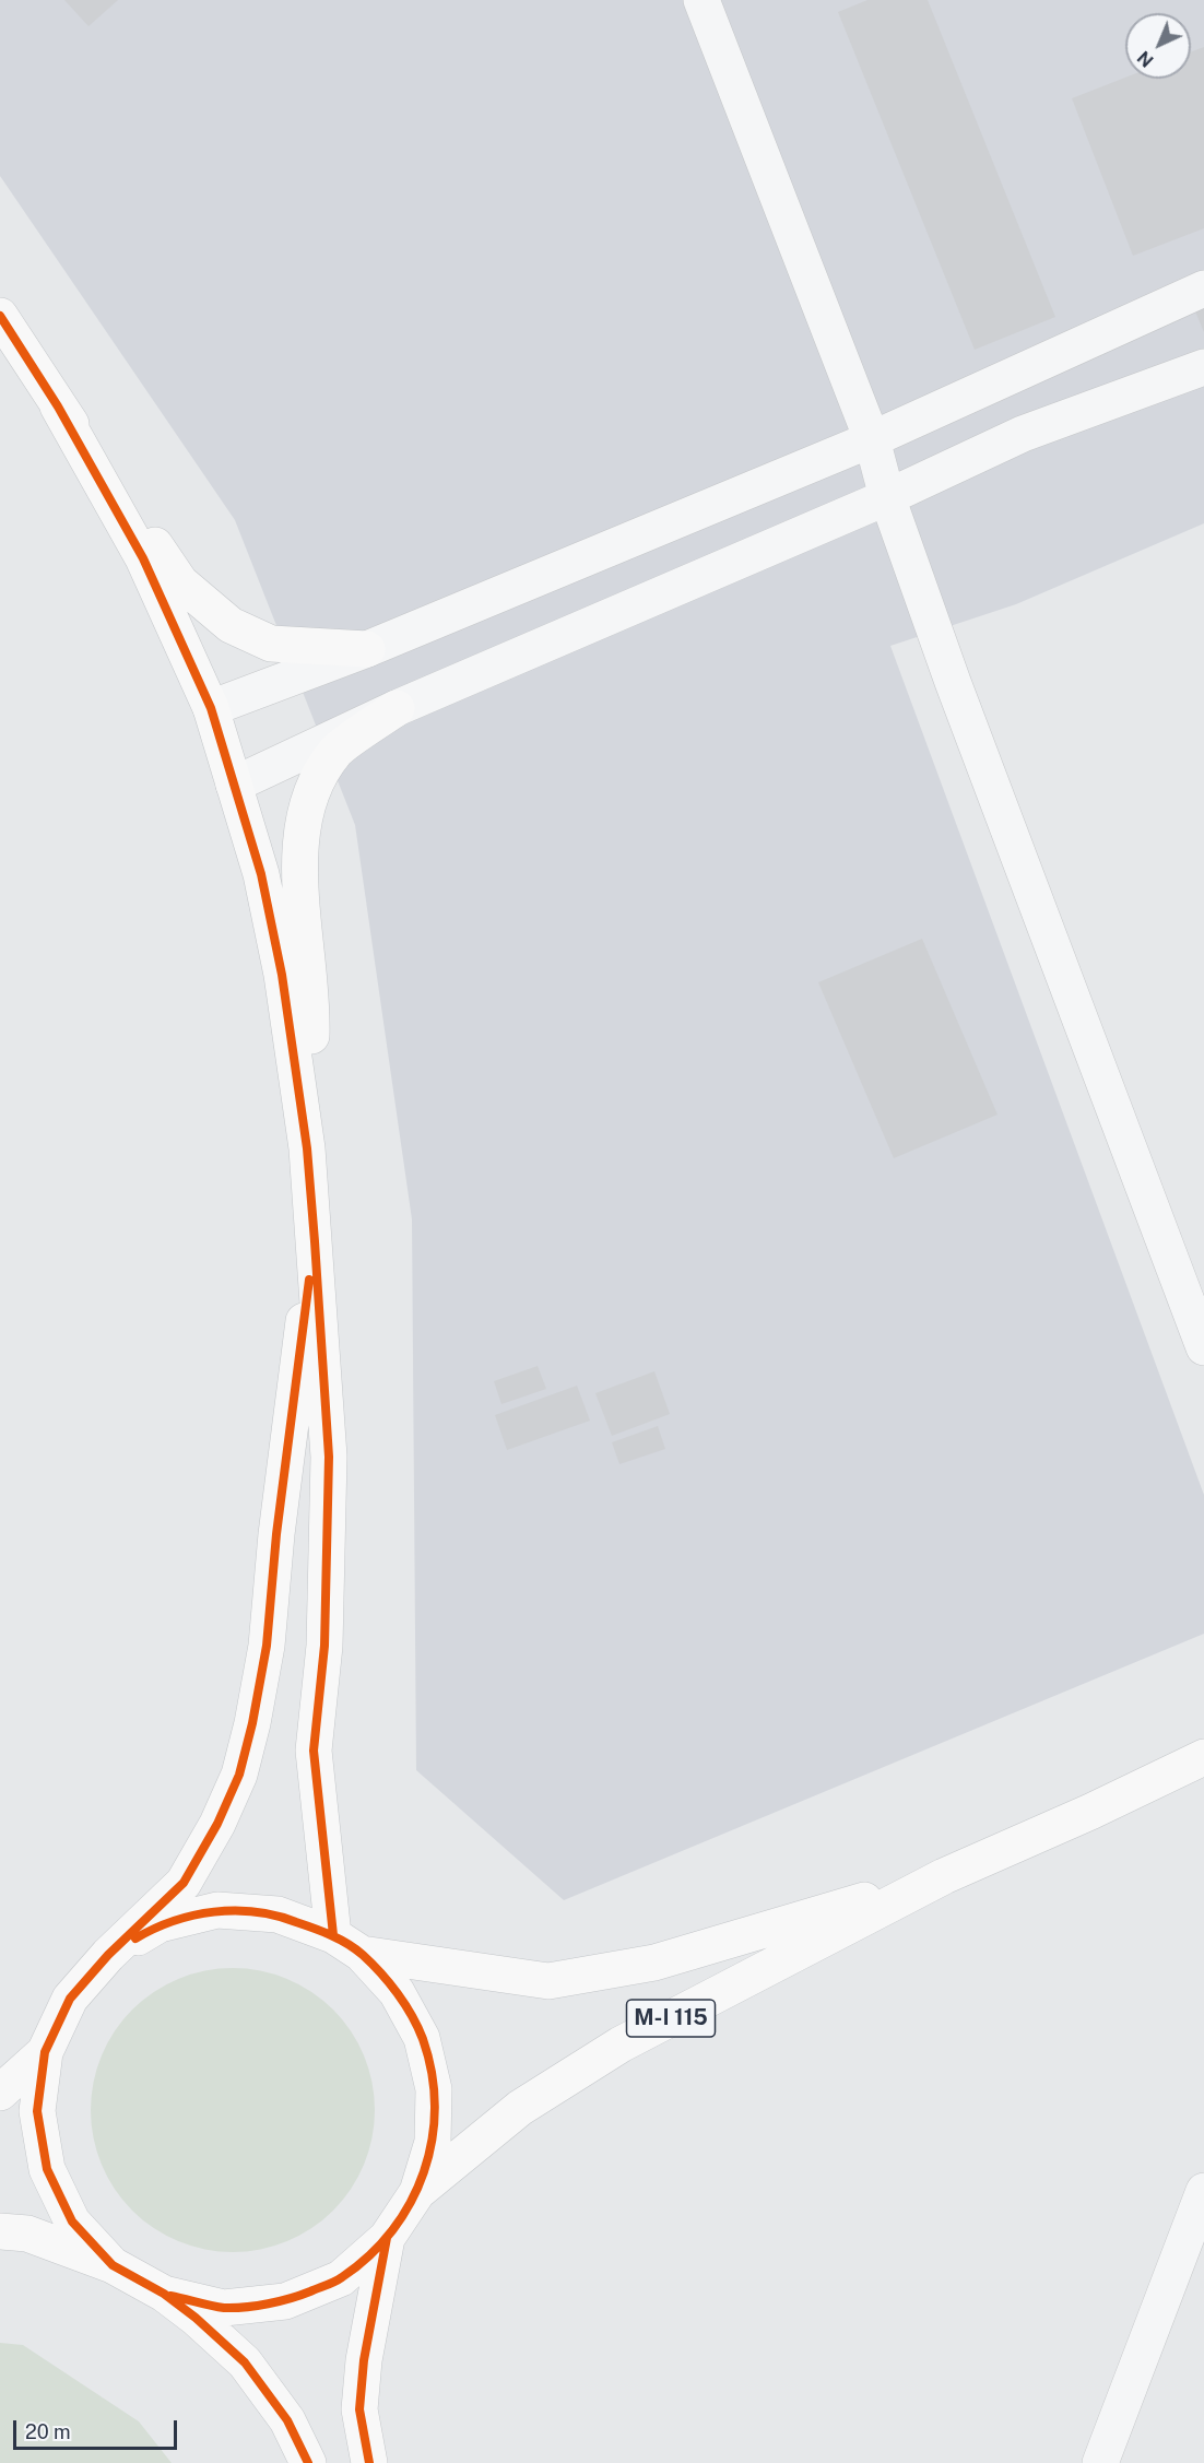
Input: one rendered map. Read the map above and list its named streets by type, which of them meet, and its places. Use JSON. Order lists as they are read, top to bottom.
{
  "streets": {
    "main road": ["M-I 115"]
  },
  "scale_bar": "20 m",
  "north": "bottom left"
}
